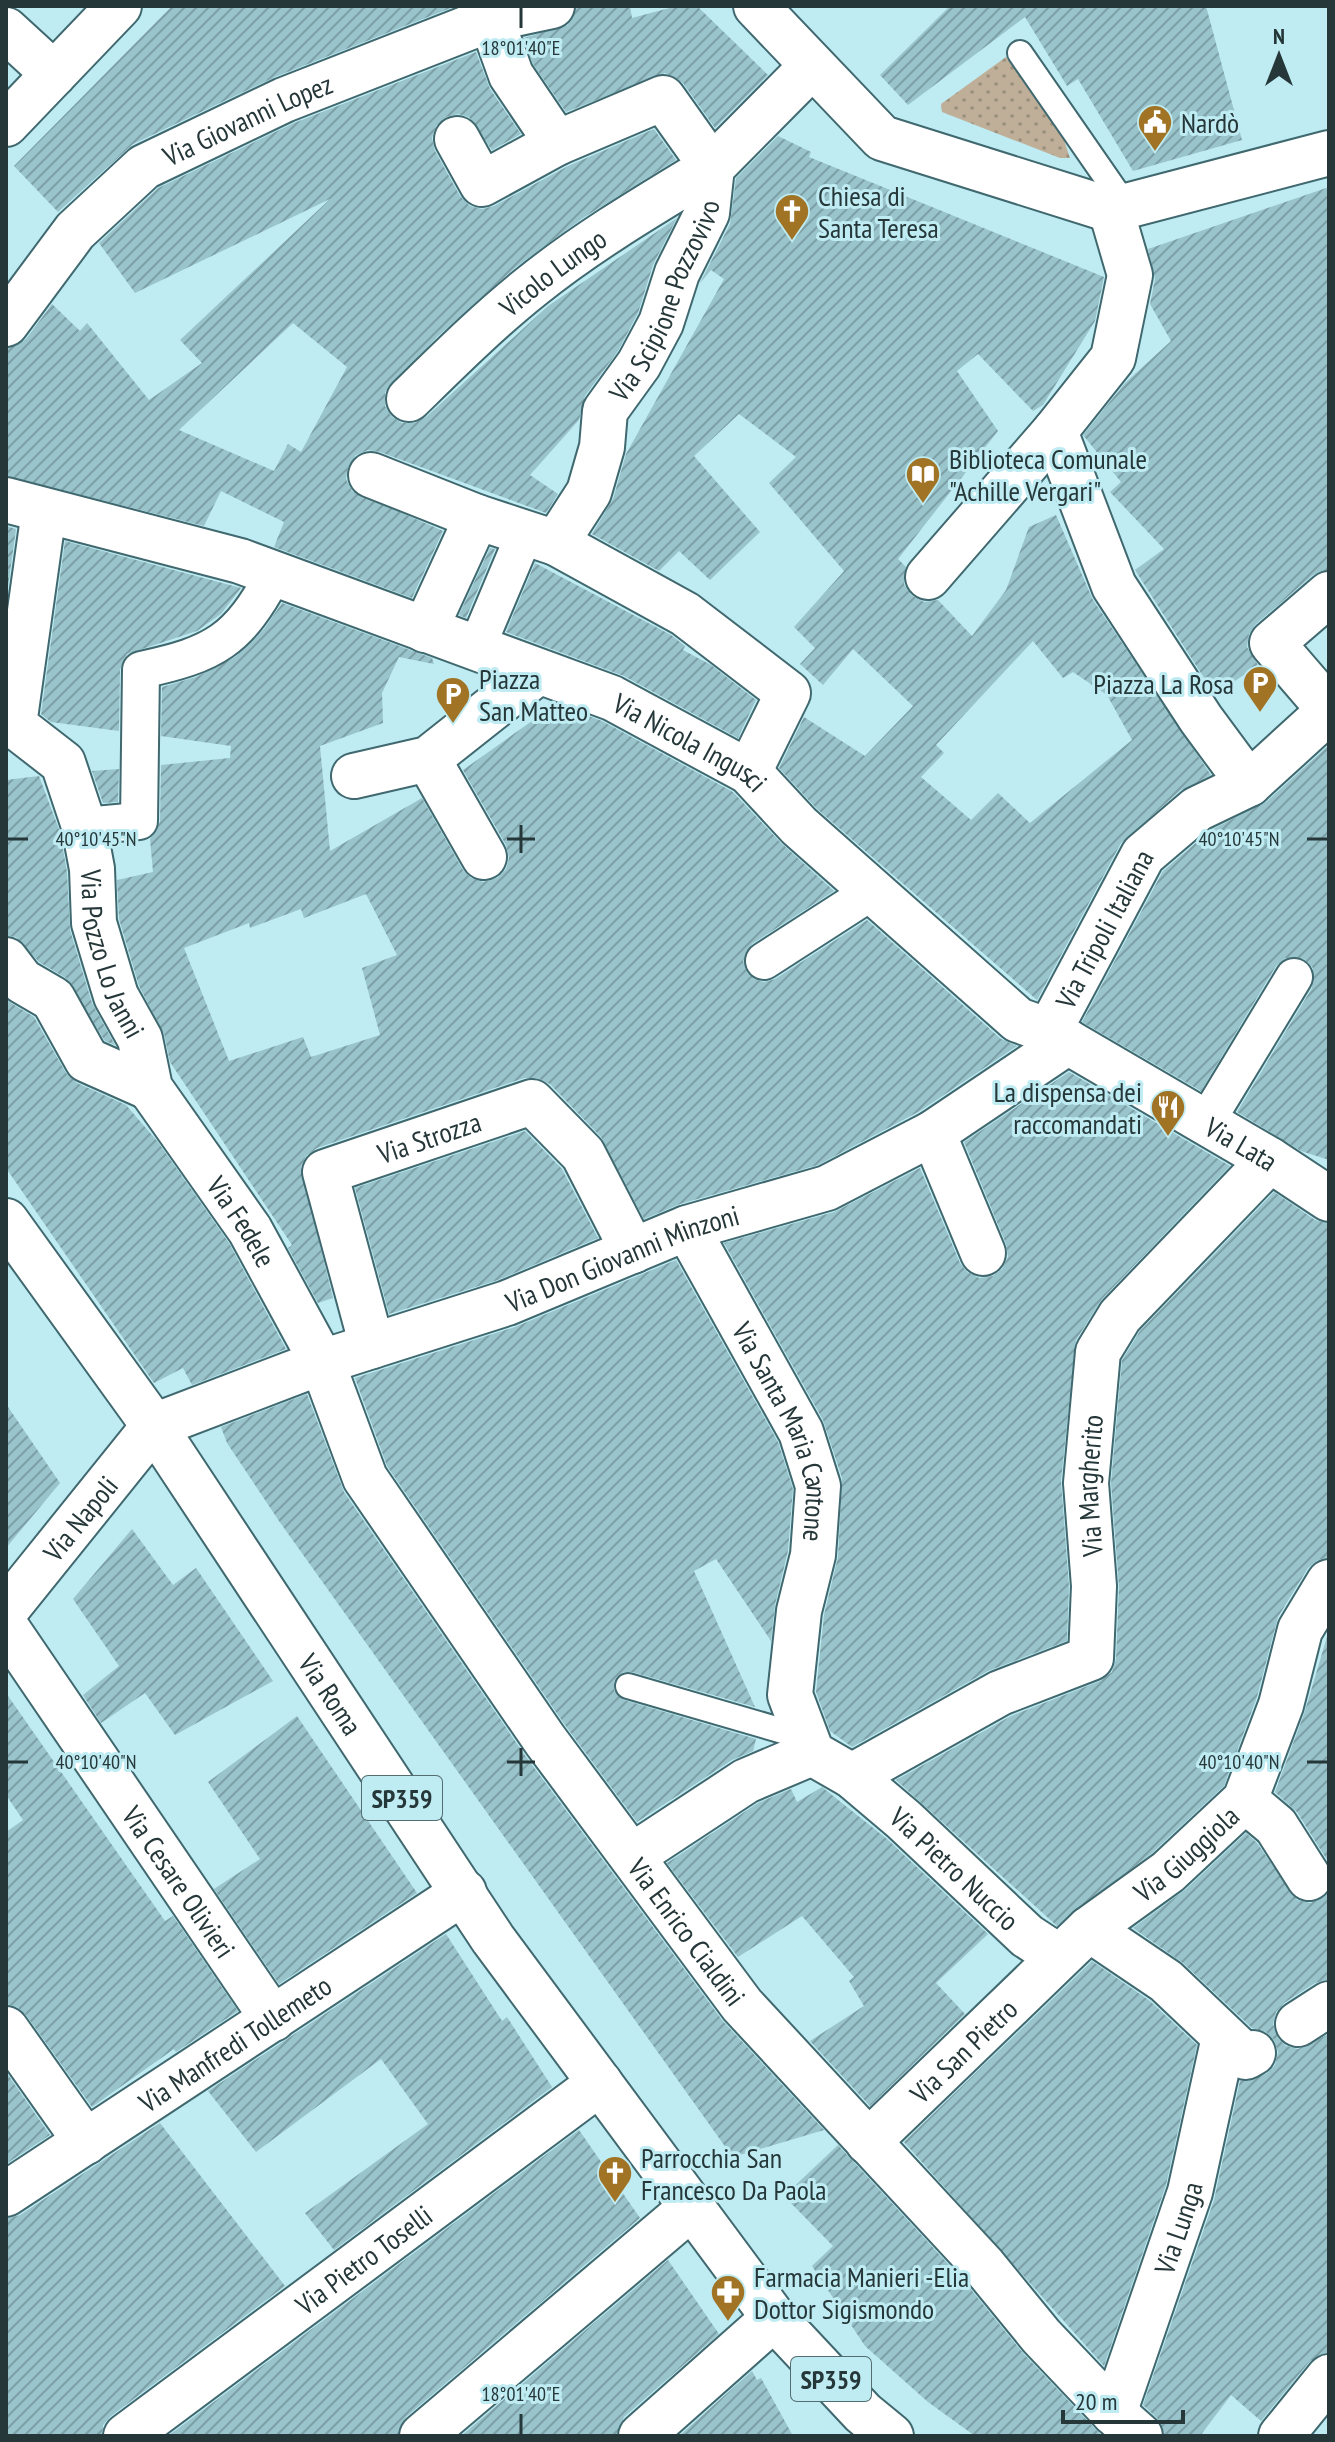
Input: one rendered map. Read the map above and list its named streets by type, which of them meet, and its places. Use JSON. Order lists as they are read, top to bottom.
{
  "streets": {
    "street": [
      "Via Giovanni Lopez",
      "Vicolo Lungo",
      "Via Scipione Pozzovivo",
      "Via Nicola Ingusci",
      "Via Tripoli Italiana",
      "Via Pozzo Lo Janni",
      "Via Strozza",
      "Via Lata",
      "Via Fedele",
      "Via Don Giovanni Minzoni",
      "Via Santa Maria Cantone",
      "Via Margherito",
      "Via Napoli",
      "Via Roma",
      "SP359",
      "Via Giuggiola",
      "Via Pietro Nuccio",
      "Via Cesare Olivieri",
      "Via Enrico Cialdini",
      "Via Manfredi Tollemeto",
      "Via San Pietro",
      "Via Lunga",
      "Via Pietro Toselli"
    ]
  },
  "crossings": [
    ["Vicolo Lungo", "Via Scipione Pozzovivo"],
    ["Via Nicola Ingusci", "Via Tripoli Italiana"],
    ["Via Nicola Ingusci", "Via Pozzo Lo Janni"],
    ["Via Nicola Ingusci", "Via Lata"],
    ["Via Nicola Ingusci", "Via Don Giovanni Minzoni"],
    ["Via Tripoli Italiana", "Via Lata"],
    ["Via Tripoli Italiana", "Via Don Giovanni Minzoni"],
    ["Via Pozzo Lo Janni", "Via Fedele"],
    ["Via Strozza", "Via Don Giovanni Minzoni"],
    ["Via Lata", "Via Don Giovanni Minzoni"],
    ["Via Lata", "Via Margherito"],
    ["Via Fedele", "Via Don Giovanni Minzoni"],
    ["Via Fedele", "Via Enrico Cialdini"],
    ["Via Don Giovanni Minzoni", "Via Santa Maria Cantone"],
    ["Via Don Giovanni Minzoni", "Via Napoli"],
    ["Via Don Giovanni Minzoni", "Via Roma"],
    ["Via Don Giovanni Minzoni", "Via Enrico Cialdini"],
    ["Via Santa Maria Cantone", "Via Pietro Nuccio"],
    ["Via Margherito", "Via Pietro Nuccio"],
    ["Via Napoli", "Via Roma"],
    ["Via Roma", "SP359"],
    ["Via Roma", "Via Manfredi Tollemeto"],
    ["Via Roma", "Via Pietro Toselli"],
    ["Via Giuggiola", "Via Pietro Nuccio"],
    ["Via Giuggiola", "Via San Pietro"],
    ["Via Giuggiola", "Via Lunga"],
    ["Via Pietro Nuccio", "Via San Pietro"],
    ["Via Pietro Nuccio", "Via Lunga"],
    ["Via Cesare Olivieri", "Via Manfredi Tollemeto"],
    ["Via Enrico Cialdini", "Via San Pietro"],
    ["Via Enrico Cialdini", "Via Lunga"],
    ["Via San Pietro", "Via Lunga"]
  ],
  "places": {
    "public building": ["Nardò"],
    "church": ["Chiesa di Santa Teresa", "Parrocchia San Francesco Da Paola"],
    "library": ["Biblioteca Comunale \"Achille Vergari\""],
    "parking": ["Piazza La Rosa", "Piazza San Matteo"],
    "restaurant": ["La dispensa dei raccomandati"],
    "pharmacy": ["Farmacia Manieri -Elia Dottor Sigismondo"]
  },
  "scale_bar": "20 m",
  "north": "top",
  "coordinates": ["18°01'40\"E", "40°10'45\"N", "40°10'40\"N"]
}
